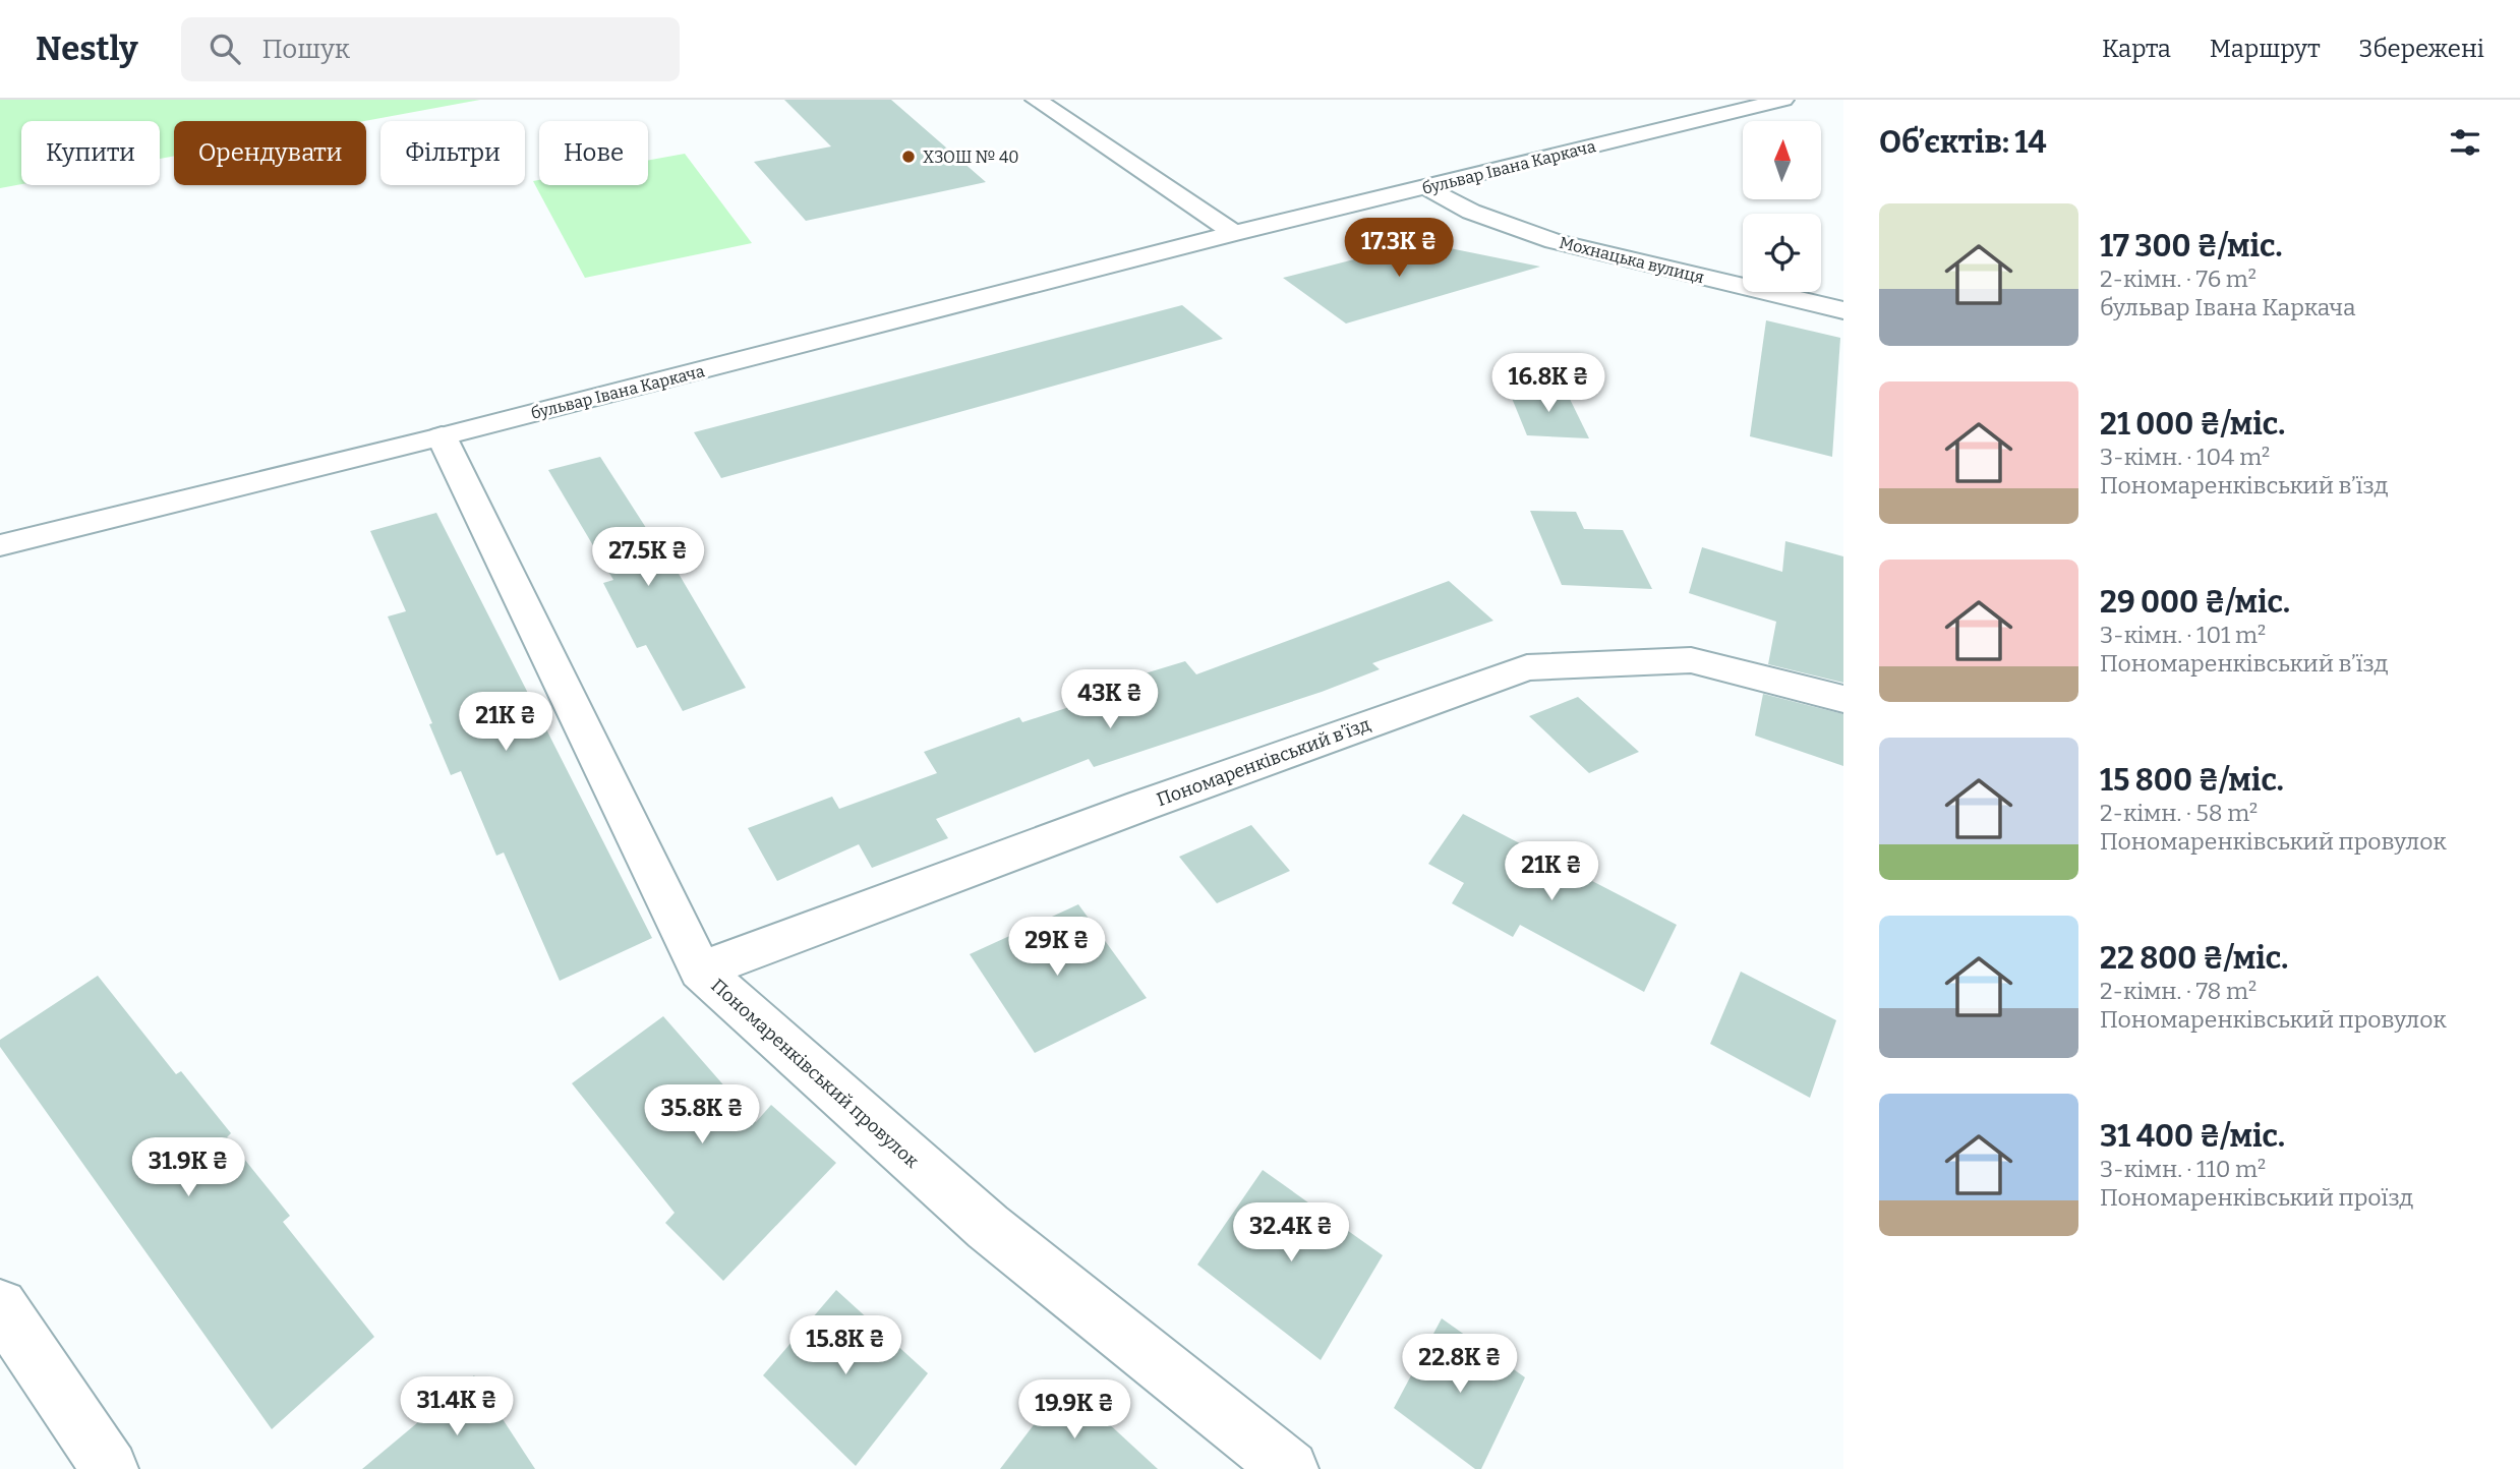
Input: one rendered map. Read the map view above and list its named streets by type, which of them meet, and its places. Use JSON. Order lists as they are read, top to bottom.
{
  "streets": {
    "street": [
      "бульвар Івана Каркача",
      "Мохнацька вулиця",
      "Пономаренківський в’їзд",
      "Пономаренківський провулок"
    ]
  },
  "crossings": [
    ["бульвар Івана Каркача", "Мохнацька вулиця"],
    ["бульвар Івана Каркача", "Пономаренківський провулок"],
    ["Пономаренківський в’їзд", "Пономаренківський провулок"]
  ],
  "places": ["ХЗОШ № 40"],
  "north": "top",
  "page": {
    "header": "Nestly",
    "search": "Пошук",
    "nav": ["Карта", "Маршрут", "Збережені"],
    "heading": "Об’єктів: 14",
    "chip": [
      "Купити",
      "Орендувати",
      "Фільтри",
      "Нове"
    ],
    "list": [
      {
        "name": "17 300 ₴/міс.",
        "note": "2-кімн. · 76 m² · бульвар Івана Каркача"
      },
      {
        "name": "21 000 ₴/міс.",
        "note": "3-кімн. · 104 m² · Пономаренківський в’їзд"
      },
      {
        "name": "29 000 ₴/міс.",
        "note": "3-кімн. · 101 m² · Пономаренківський в’їзд"
      },
      {
        "name": "15 800 ₴/міс.",
        "note": "2-кімн. · 58 m² · Пономаренківський провулок"
      },
      {
        "name": "22 800 ₴/міс.",
        "note": "2-кімн. · 78 m² · Пономаренківський провулок"
      },
      {
        "name": "31 400 ₴/міс.",
        "note": "3-кімн. · 110 m² · Пономаренківський проїзд"
      }
    ],
    "price": [
      "17.3K ₴",
      "16.8K ₴",
      "27.5K ₴",
      "43K ₴",
      "21K ₴",
      "21K ₴",
      "29K ₴",
      "35.8K ₴",
      "31.9K ₴",
      "32.4K ₴",
      "15.8K ₴",
      "22.8K ₴",
      "31.4K ₴",
      "19.9K ₴"
    ]
  }
}
